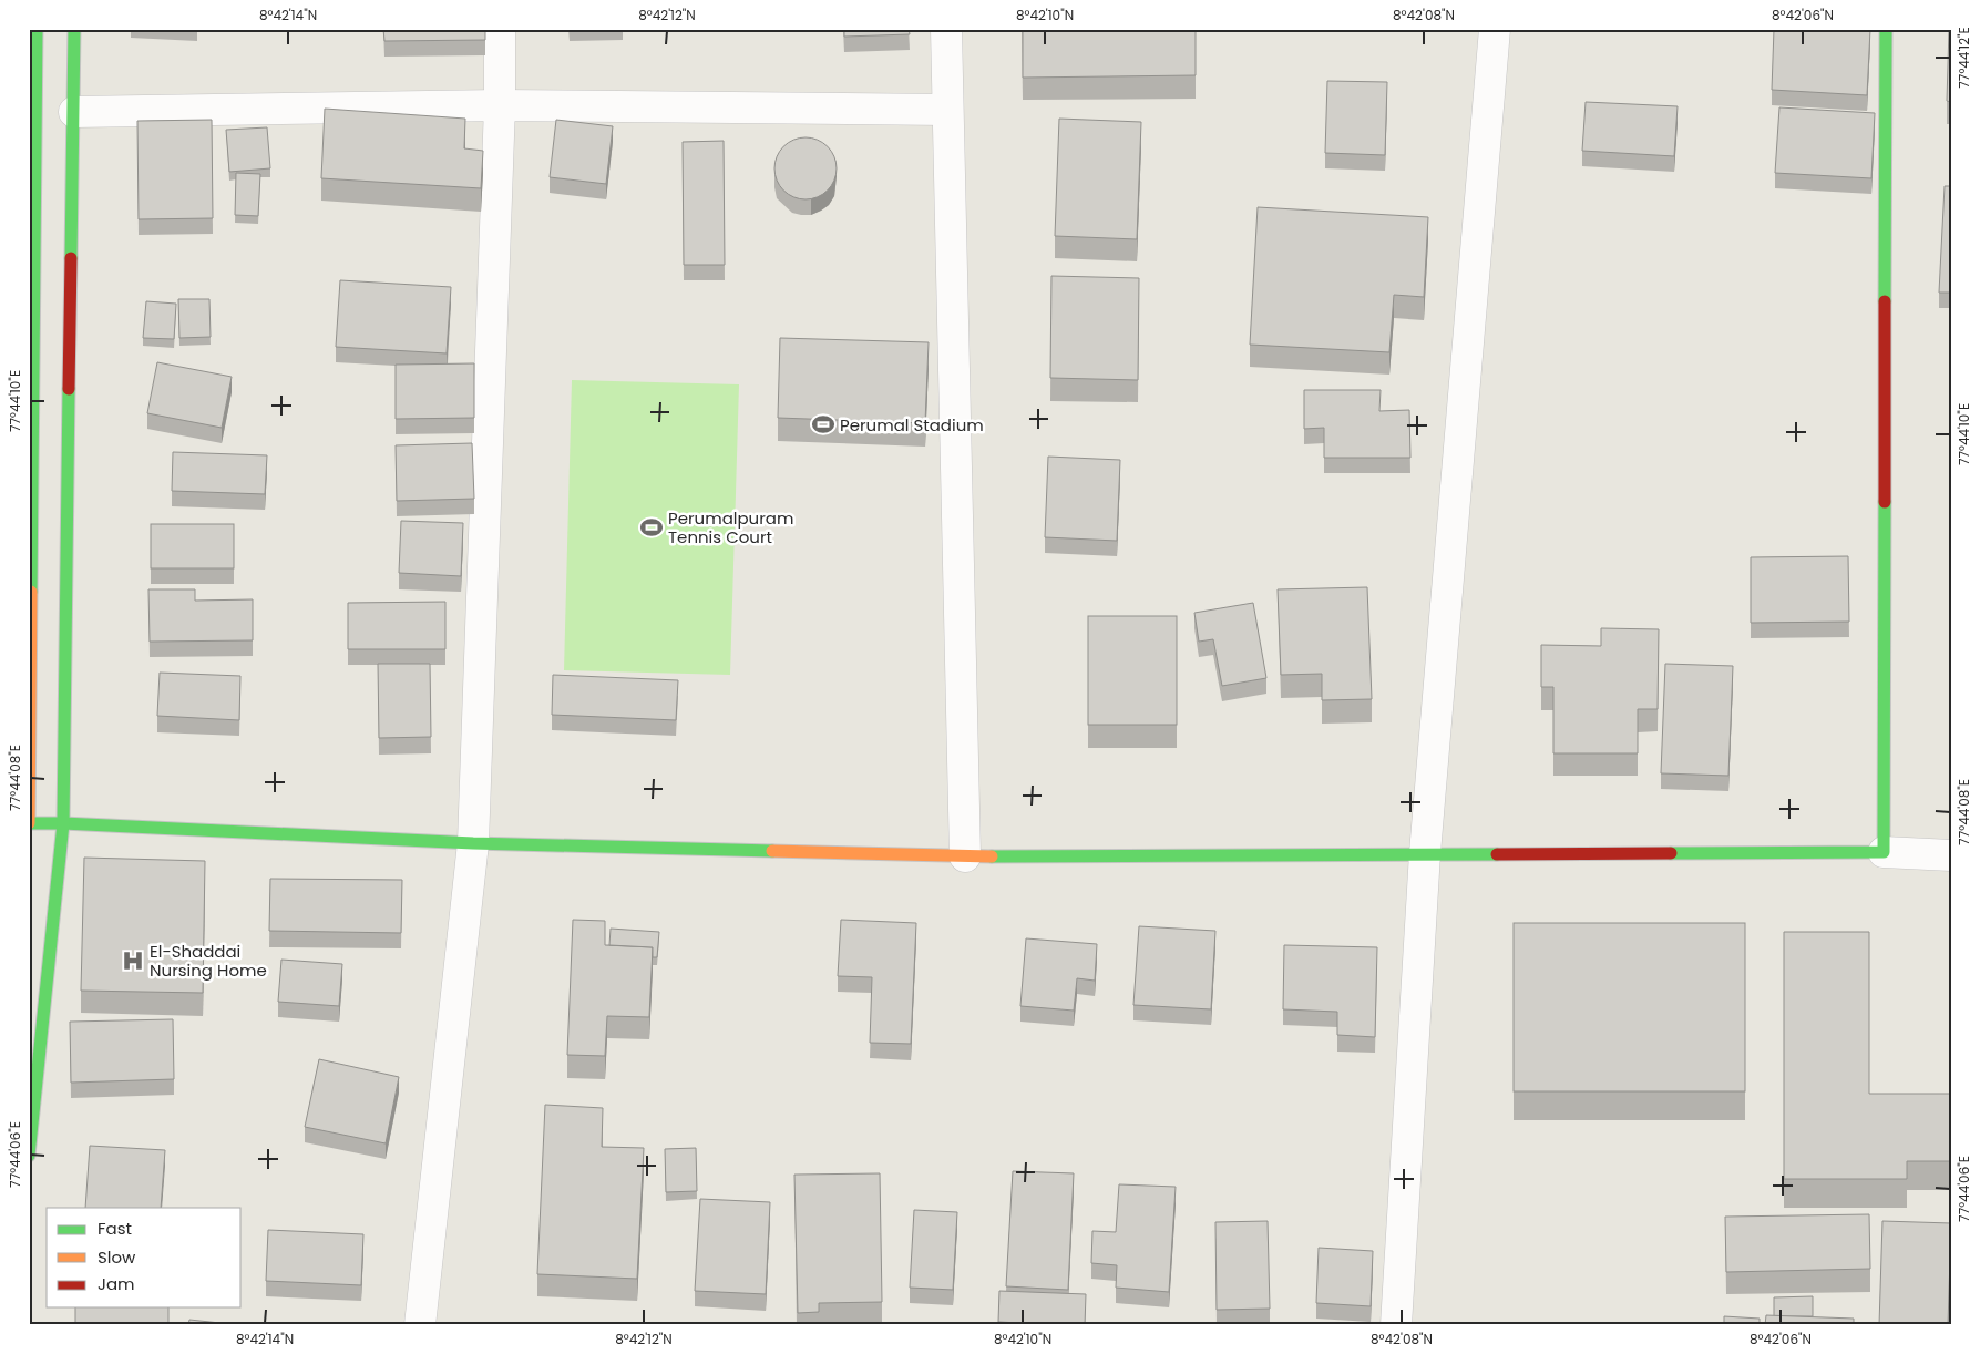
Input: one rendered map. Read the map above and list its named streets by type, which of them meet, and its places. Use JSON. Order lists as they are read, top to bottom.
{
  "places": {
    "sports": ["Perumal Stadium", "Perumalpuram Tennis Court"],
    "hospital": ["El-Shaddai Nursing Home"]
  },
  "legend": ["Fast", "Slow", "Jam"],
  "coordinates": [
    "8°42'14\"N",
    "8°42'12\"N",
    "8°42'10\"N",
    "8°42'08\"N",
    "8°42'06\"N",
    "77°44'12\"E",
    "77°44'10\"E",
    "77°44'08\"E",
    "77°44'06\"E"
  ]
}
